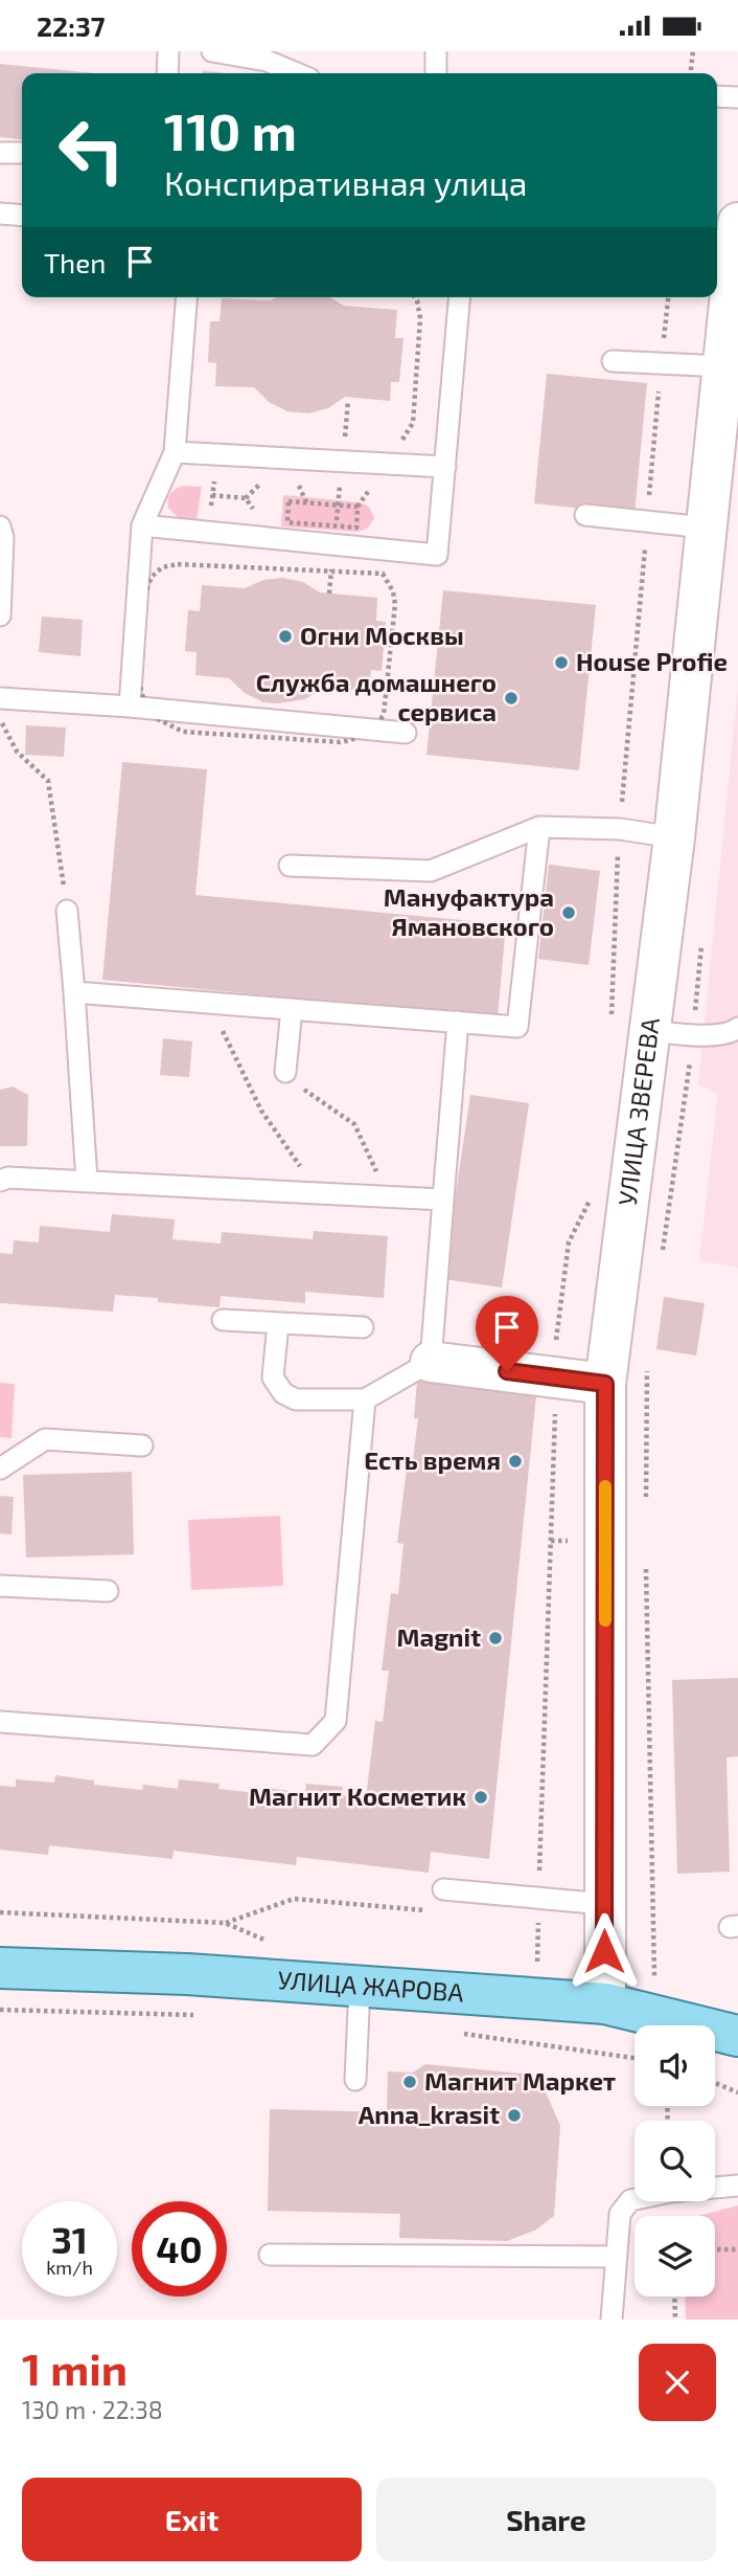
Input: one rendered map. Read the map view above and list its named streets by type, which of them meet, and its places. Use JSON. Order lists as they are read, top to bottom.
{
  "streets": {
    "main road": ["УЛИЦА ЖАРОВА"],
    "street": ["УЛИЦА ЗВЕРЕВА"]
  },
  "crossings": [
    ["УЛИЦА ЗВЕРЕВА", "УЛИЦА ЖАРОВА"]
  ],
  "places": [
    "Огни Москвы",
    "House Profie",
    "Служба домашнего сервиса",
    "Мануфактура Ямановского",
    "Есть время",
    "Magnit",
    "Магнит Косметик",
    "Магнит Маркет",
    "Anna_krasit"
  ],
  "page": {
    "status": "22:37",
    "turn": ["110 m", "Конспиративная улица"],
    "then": "Then",
    "speed": "31 km/h",
    "limit": "40",
    "heading": ["1 min", "130 m · 22:38"],
    "buttons": ["Exit", "Share"]
  }
}
